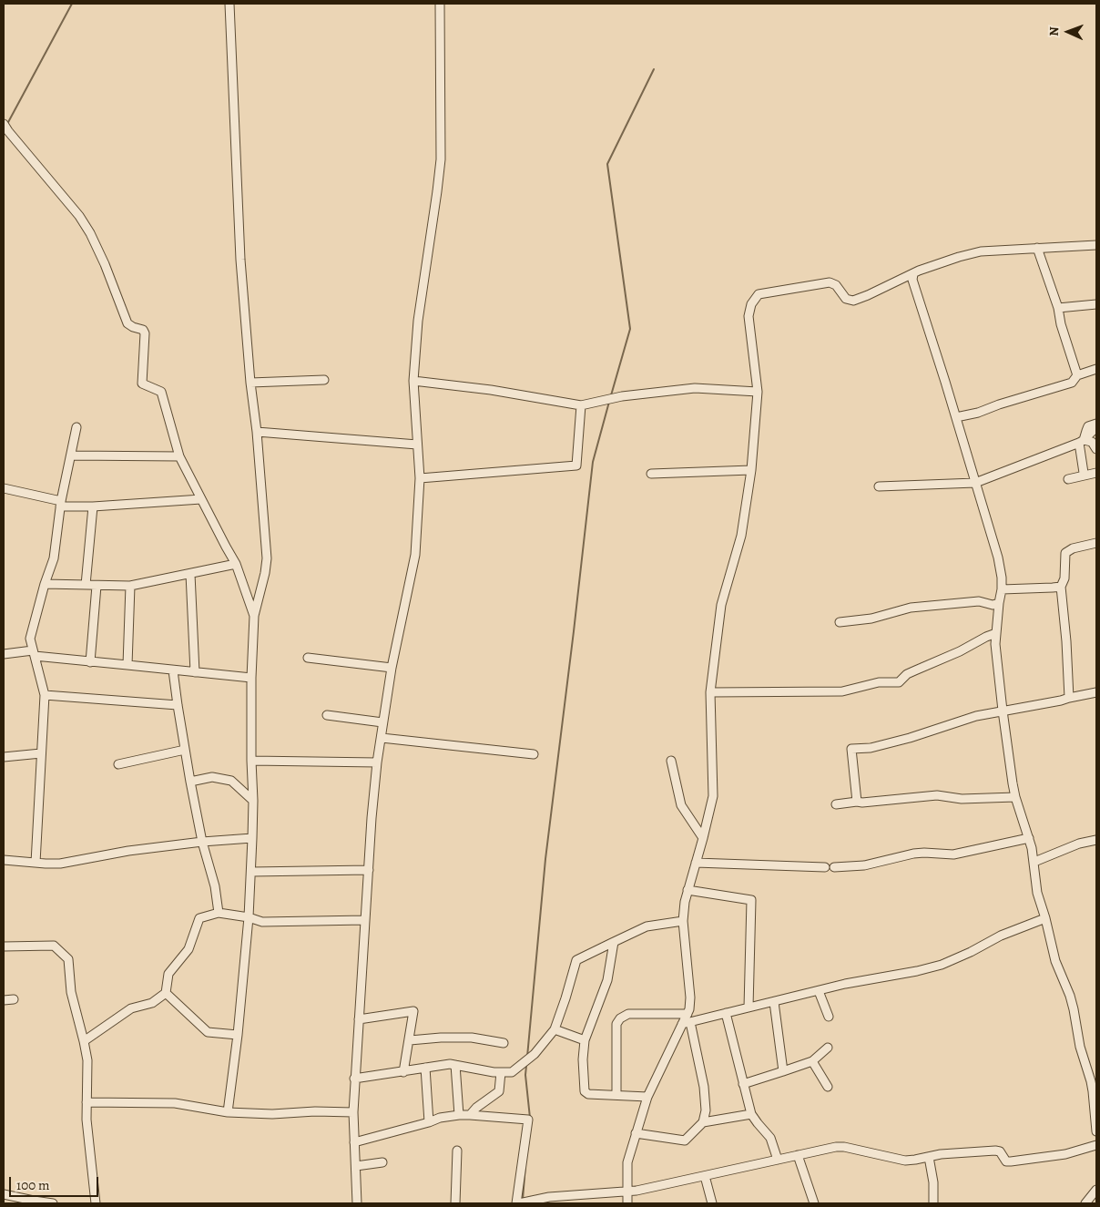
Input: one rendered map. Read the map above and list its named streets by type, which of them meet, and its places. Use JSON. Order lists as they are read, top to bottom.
{
  "scale_bar": "100 m",
  "north": "left"
}
